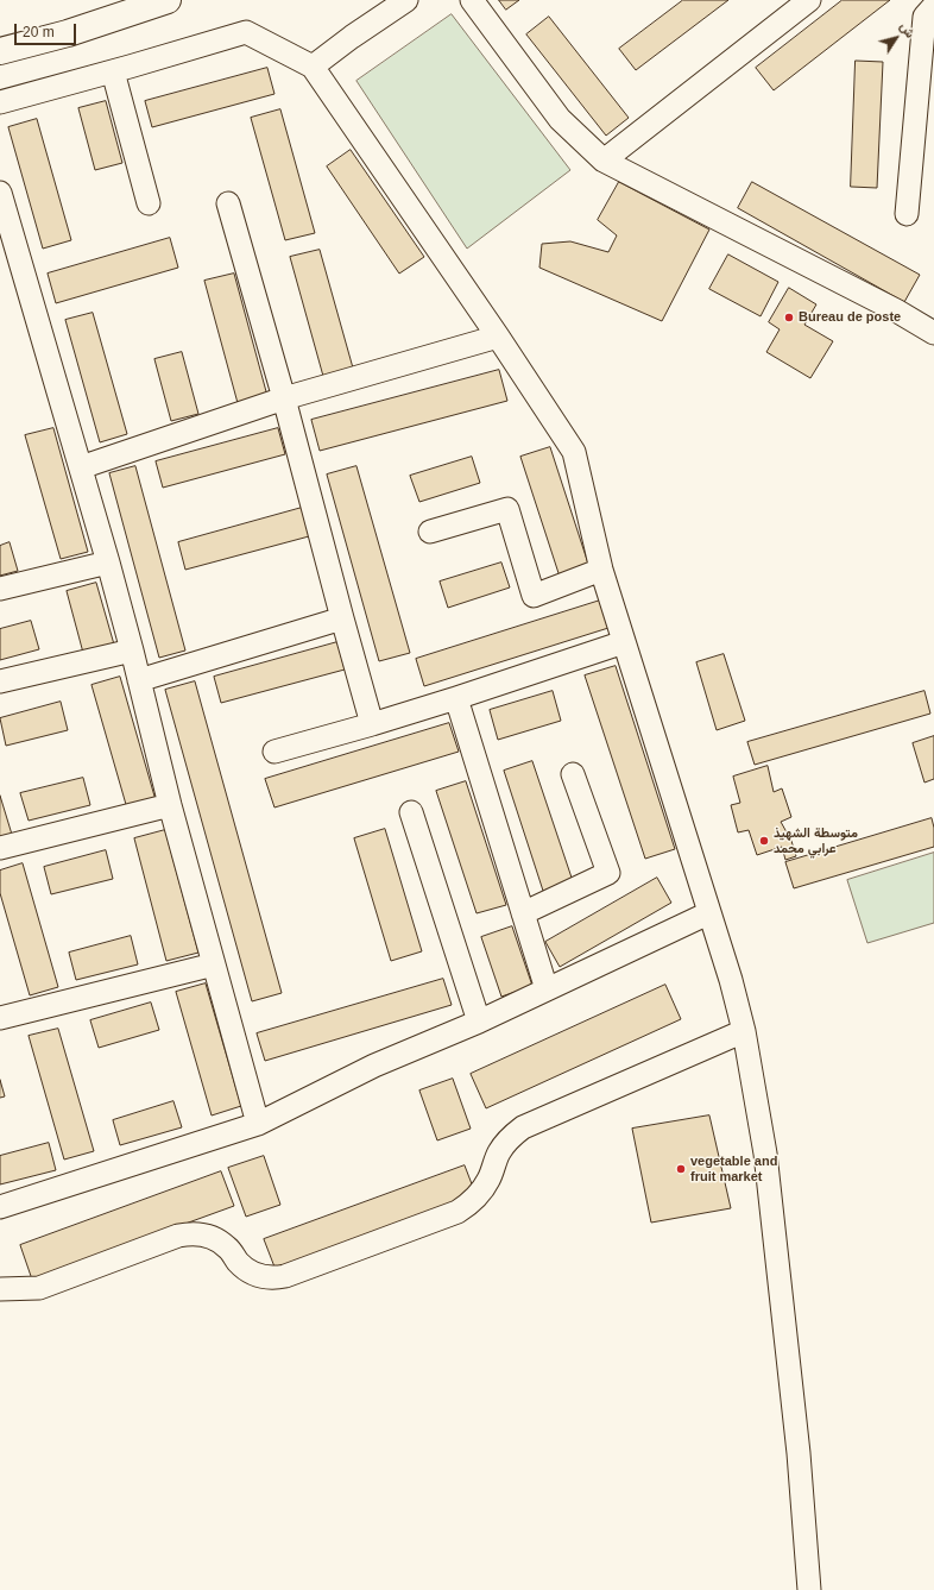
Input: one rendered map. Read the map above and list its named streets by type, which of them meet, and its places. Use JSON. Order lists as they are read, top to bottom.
{
  "places": ["Bureau de poste", "متوسطة الشهيذ عرابي محمد", "vegetable and fruit market"],
  "scale_bar": "20 m",
  "north": "top right"
}
